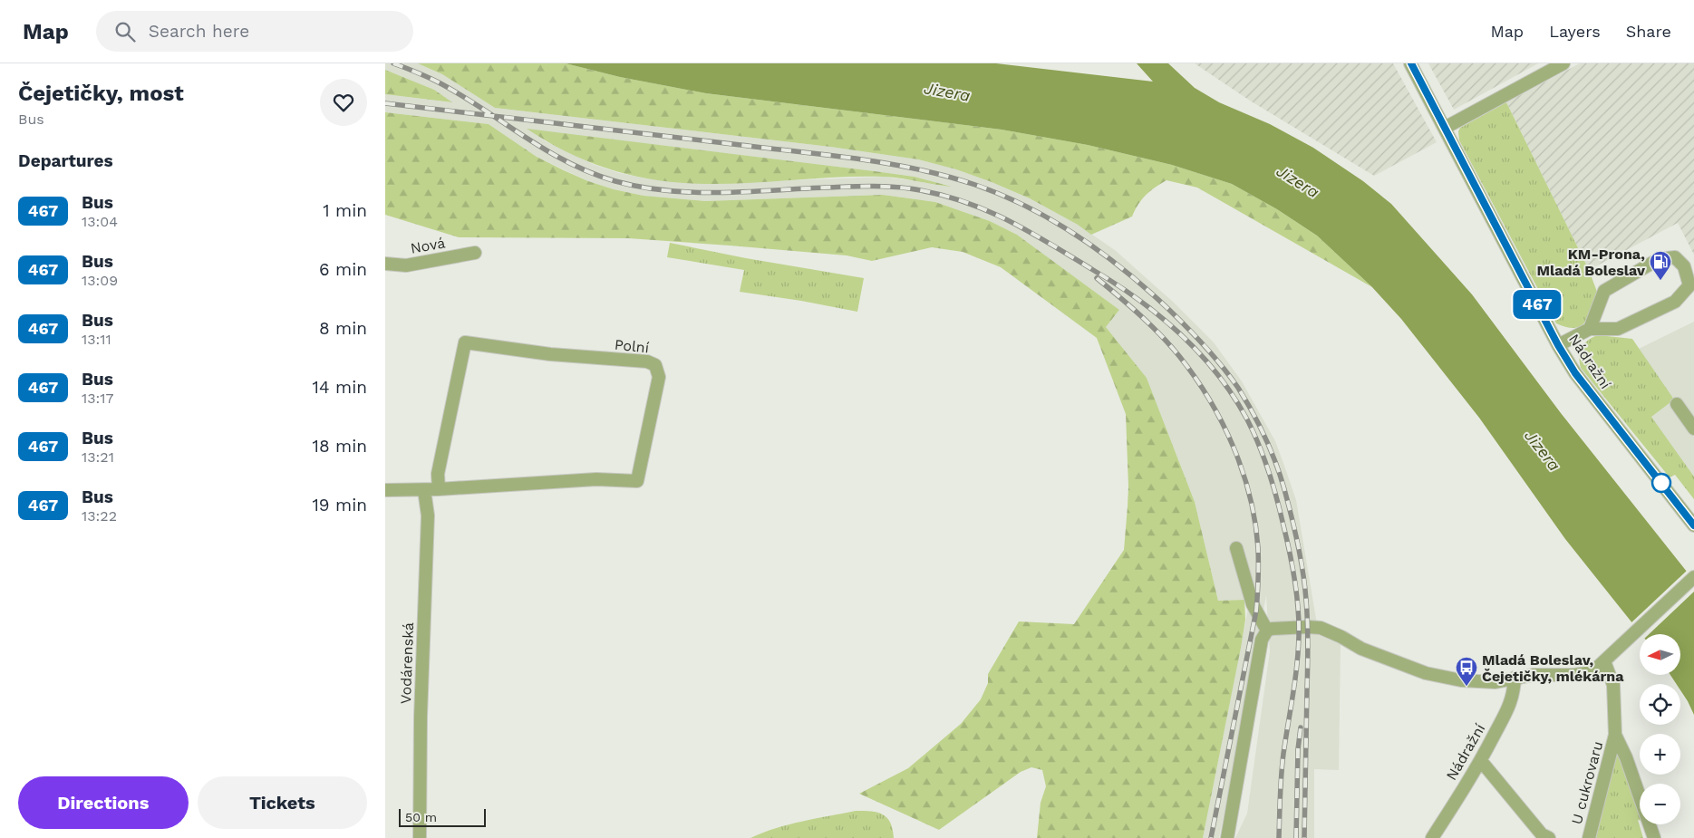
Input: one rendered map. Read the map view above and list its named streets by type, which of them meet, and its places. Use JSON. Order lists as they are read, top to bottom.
{
  "streets": {
    "street": [
      "Nová",
      "Polní",
      "Nádražní",
      "Vodárenská",
      "U cukrovaru"
    ]
  },
  "crossings": [
    ["Polní", "Vodárenská"]
  ],
  "water": ["Jizera"],
  "places": {
    "fuel station": ["KM-Prona, Mladá Boleslav"],
    "bus stop": ["Mladá Boleslav, Čejetičky, mlékárna"]
  },
  "lines": ["bus line 467"],
  "scale_bar": "50 m",
  "north": "left",
  "page": {
    "header": "Map",
    "search": "Search here",
    "nav": ["Map", "Layers", "Share"],
    "heading": [
      ["Čejetičky, most", "Bus"],
      "Departures"
    ],
    "on_map": "467",
    "list": [
      {
        "mark": "467",
        "name": "Bus",
        "note": "13:04",
        "value": "1 min"
      },
      {
        "mark": "467",
        "name": "Bus",
        "note": "13:09",
        "value": "6 min"
      },
      {
        "mark": "467",
        "name": "Bus",
        "note": "13:11",
        "value": "8 min"
      },
      {
        "mark": "467",
        "name": "Bus",
        "note": "13:17",
        "value": "14 min"
      },
      {
        "mark": "467",
        "name": "Bus",
        "note": "13:21",
        "value": "18 min"
      },
      {
        "mark": "467",
        "name": "Bus",
        "note": "13:22",
        "value": "19 min"
      }
    ],
    "map_buttons": ["+", "−"],
    "buttons": ["Directions", "Tickets"],
    "scale": "50 m"
  }
}
